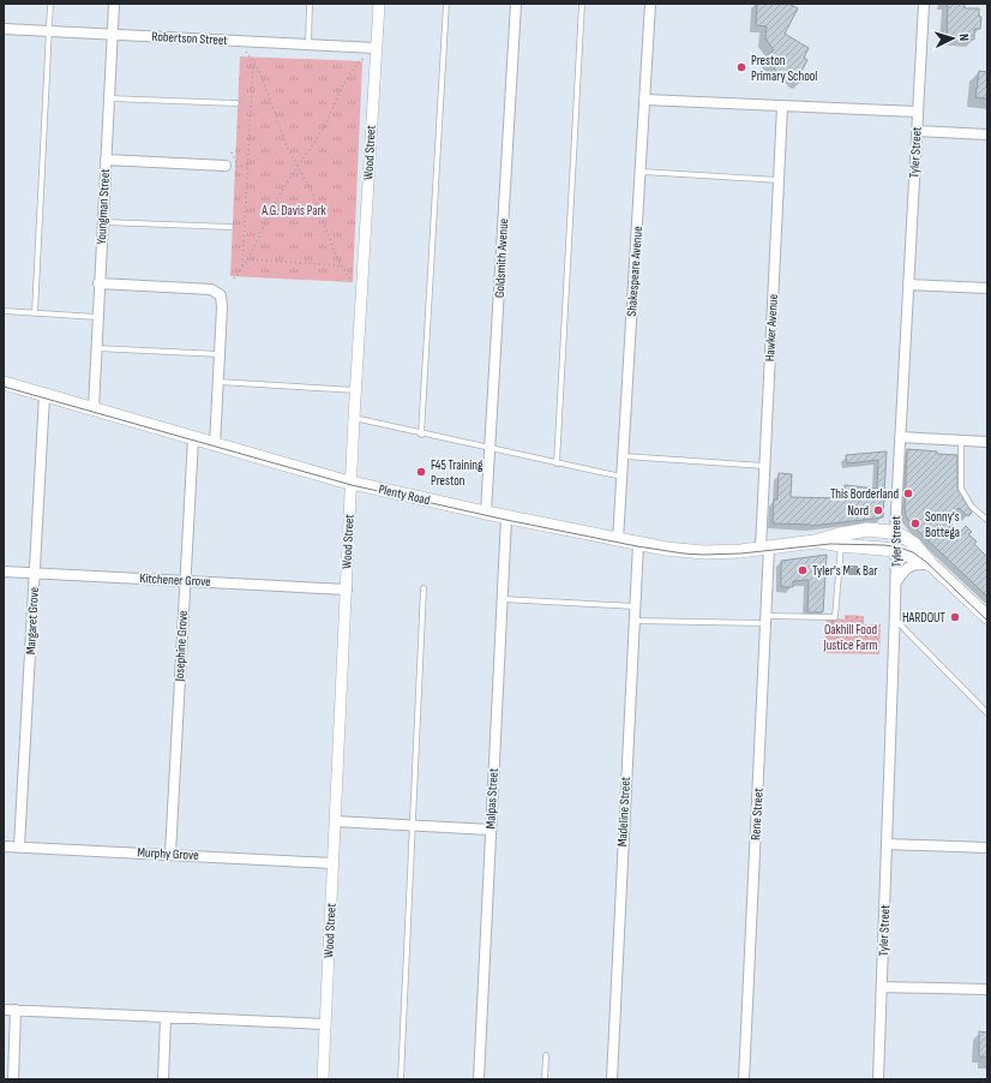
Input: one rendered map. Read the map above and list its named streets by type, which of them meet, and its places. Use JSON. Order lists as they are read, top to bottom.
{
  "streets": {
    "main road": ["Tyler Street", "Plenty Road"],
    "street": [
      "Robertson Street",
      "Wood Street",
      "Youngman Street",
      "Goldsmith Avenue",
      "Shakespeare Avenue",
      "Hawker Avenue",
      "Kitchener Grove",
      "Margaret Grove",
      "Josephine Grove",
      "Malpas Street",
      "Madeline Street",
      "Rene Street",
      "Murphy Grove"
    ]
  },
  "crossings": [
    ["Robertson Street", "Wood Street"],
    ["Robertson Street", "Youngman Street"],
    ["Wood Street", "Plenty Road"],
    ["Wood Street", "Kitchener Grove"],
    ["Wood Street", "Murphy Grove"],
    ["Tyler Street", "Plenty Road"],
    ["Youngman Street", "Plenty Road"],
    ["Goldsmith Avenue", "Plenty Road"],
    ["Shakespeare Avenue", "Plenty Road"],
    ["Hawker Avenue", "Plenty Road"],
    ["Hawker Avenue", "Rene Street"],
    ["Plenty Road", "Margaret Grove"],
    ["Plenty Road", "Josephine Grove"],
    ["Plenty Road", "Malpas Street"],
    ["Plenty Road", "Madeline Street"],
    ["Plenty Road", "Rene Street"],
    ["Kitchener Grove", "Margaret Grove"],
    ["Kitchener Grove", "Josephine Grove"],
    ["Margaret Grove", "Murphy Grove"],
    ["Josephine Grove", "Murphy Grove"]
  ],
  "parks": ["A.G. Davis Park", "Oakhill Food Justice Farm"],
  "places": [
    "Preston Primary School",
    "F45 Training Preston",
    "This Borderland",
    "Nord",
    "Sonny's Bottega",
    "Tyler's Milk Bar",
    "HARDOUT"
  ],
  "north": "right"
}
